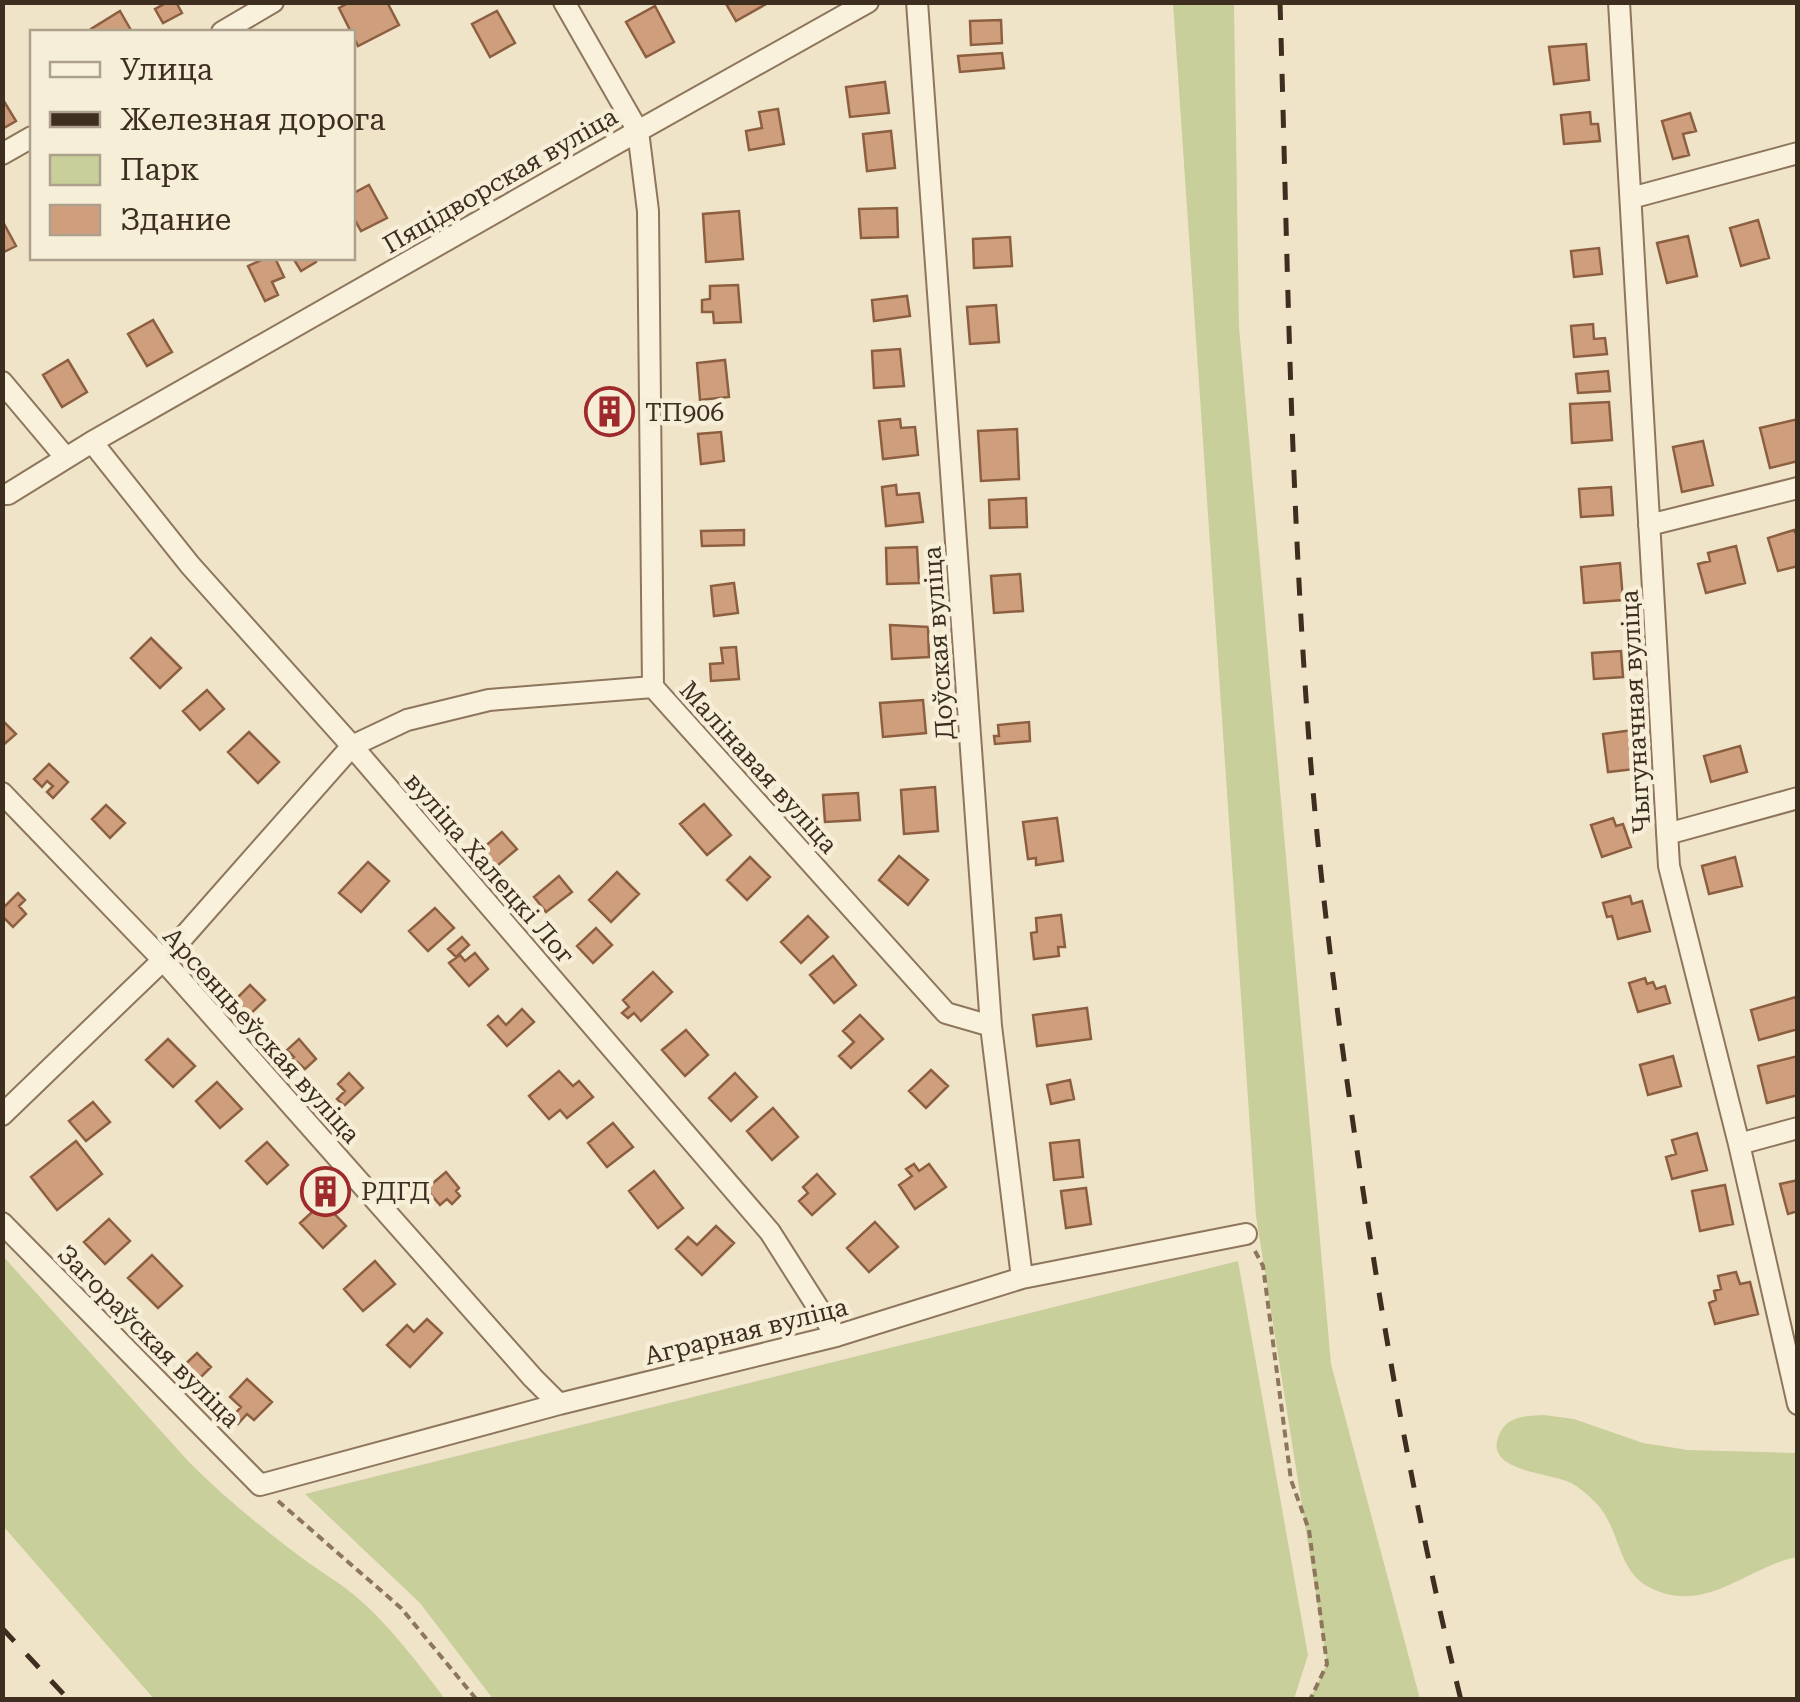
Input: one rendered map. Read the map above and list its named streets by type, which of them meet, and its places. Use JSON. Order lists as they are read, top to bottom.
{
  "streets": {
    "street": [
      "Пяцідворская вуліца",
      "Доўская вуліца",
      "Чыгуначная вуліца",
      "Малінавая вуліца",
      "вуліца Халецкі Лог",
      "Арсенцьеўская вуліца",
      "Аграрная вуліца",
      "Загораўская вуліца"
    ]
  },
  "crossings": [
    ["Пяцідворская вуліца", "Малінавая вуліца"],
    ["Пяцідворская вуліца", "вуліца Халецкі Лог"],
    ["Доўская вуліца", "Малінавая вуліца"],
    ["Доўская вуліца", "Аграрная вуліца"],
    ["вуліца Халецкі Лог", "Аграрная вуліца"],
    ["Арсенцьеўская вуліца", "Аграрная вуліца"],
    ["Аграрная вуліца", "Загораўская вуліца"]
  ],
  "places": {
    "building": ["ТП906", "РДГД"]
  },
  "legend": [
    "Улица",
    "Железная дорога",
    "Парк",
    "Здание"
  ]
}
